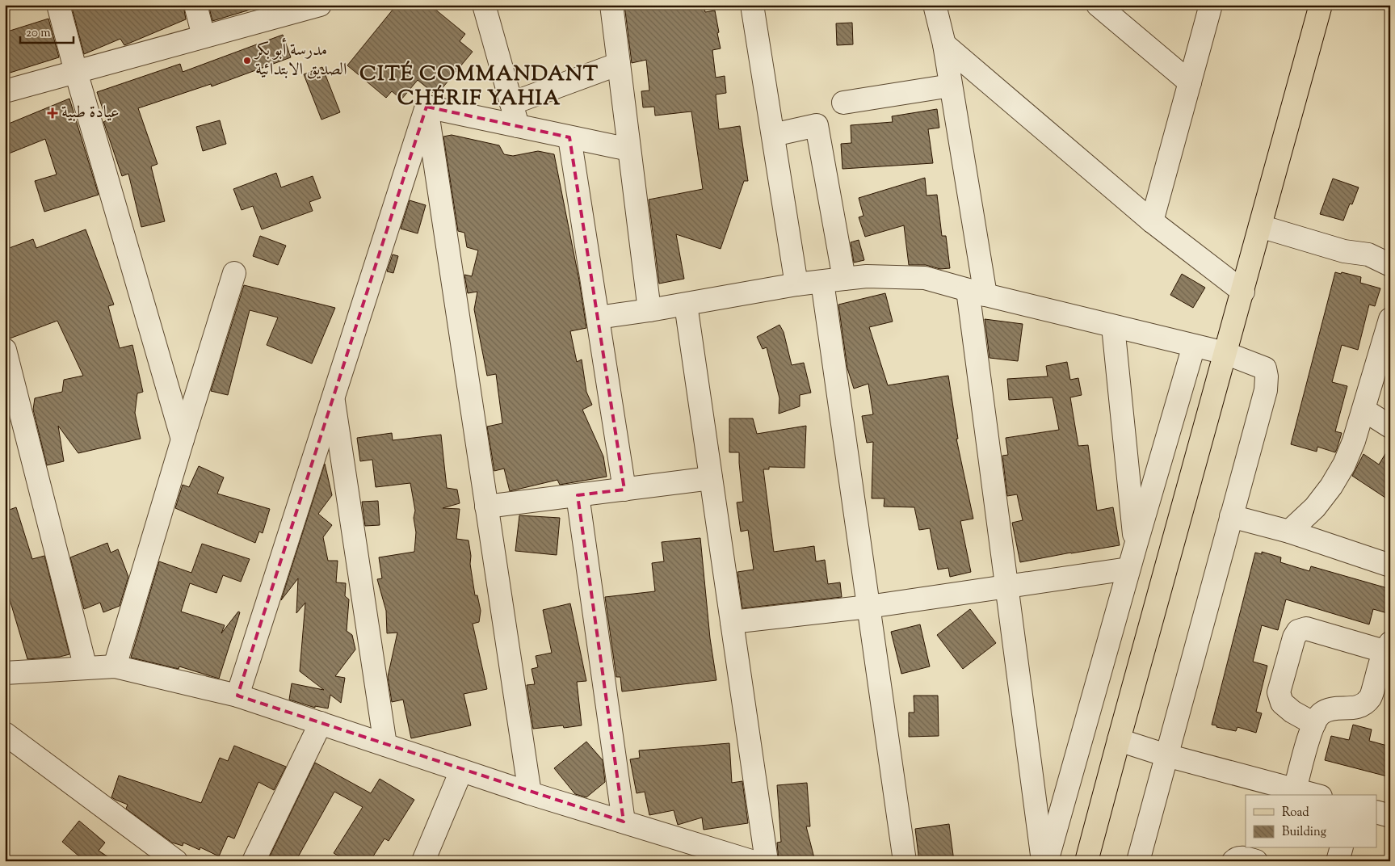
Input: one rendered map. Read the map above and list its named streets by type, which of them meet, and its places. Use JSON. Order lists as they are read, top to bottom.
{
  "districts": ["CITÉ COMMANDANT CHÉRIF YAHIA"],
  "places": {
    "other": ["مدرسة أبو بكر الصديق الابتدائية"],
    "health": ["عيادة طبية"]
  },
  "legend": ["Road", "Building"],
  "scale_bar": "20 m"
}
